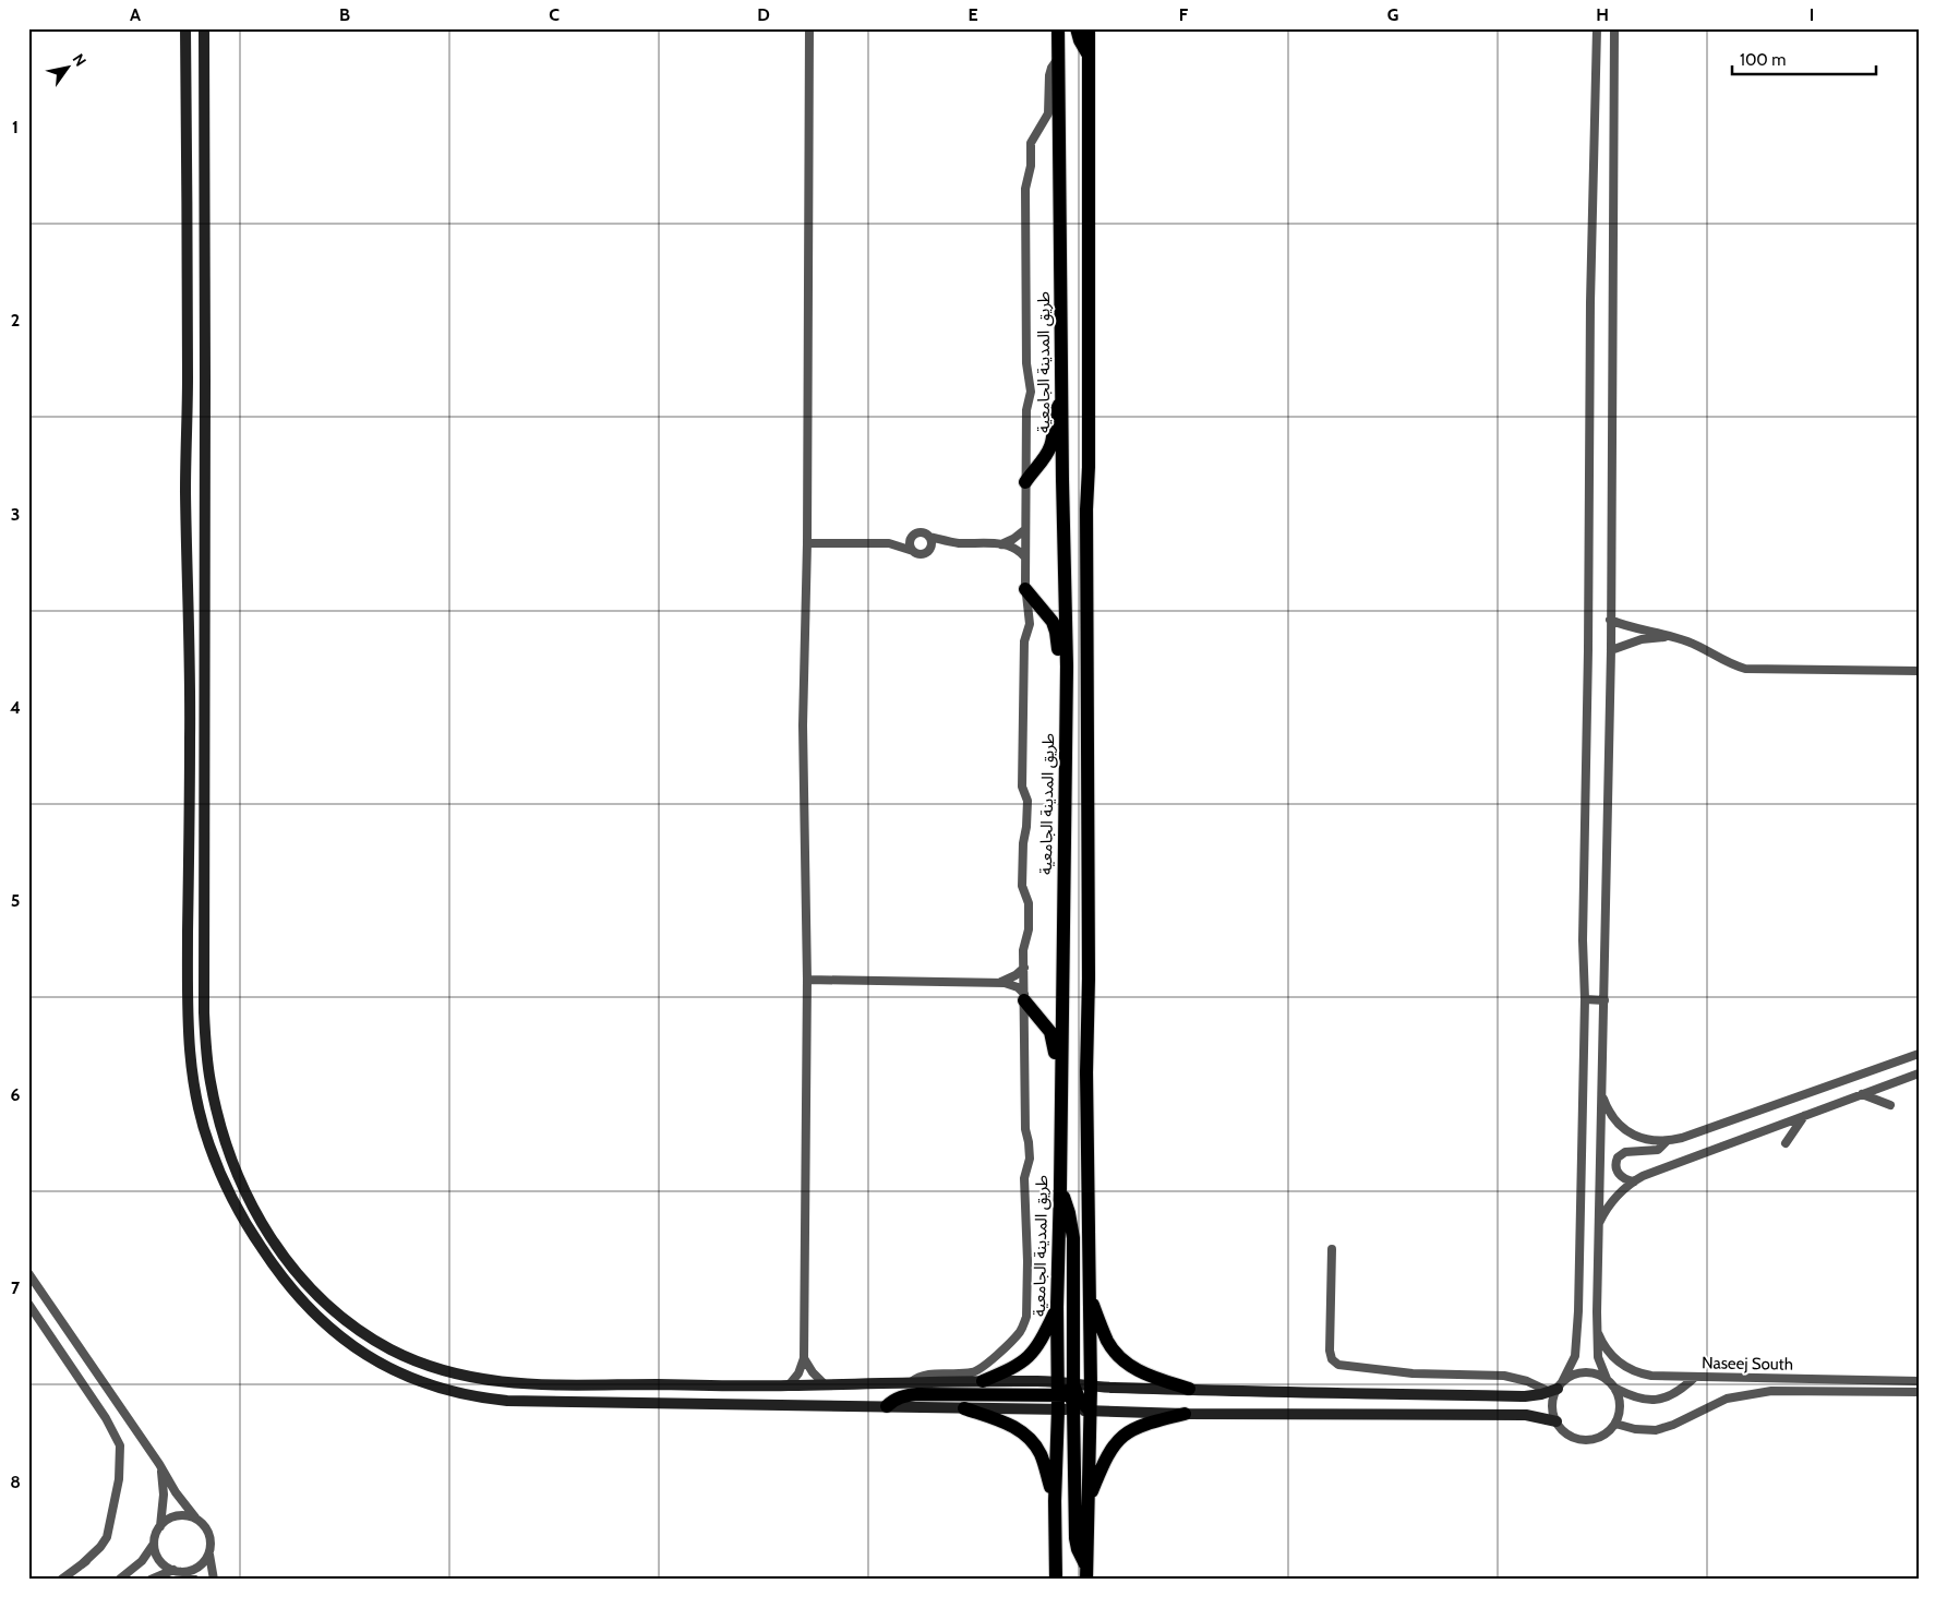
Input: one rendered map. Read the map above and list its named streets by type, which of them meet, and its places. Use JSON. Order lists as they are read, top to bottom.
{
  "streets": {
    "main road": ["طريق المدينة الجامعية"],
    "street": ["Naseej South"]
  },
  "scale_bar": "100 m",
  "north": "top right",
  "grid": {
    "columns": [
      "A",
      "B",
      "C",
      "D",
      "E",
      "F",
      "G",
      "H",
      "I"
    ],
    "rows": [
      "1",
      "2",
      "3",
      "4",
      "5",
      "6",
      "7",
      "8"
    ]
  }
}
